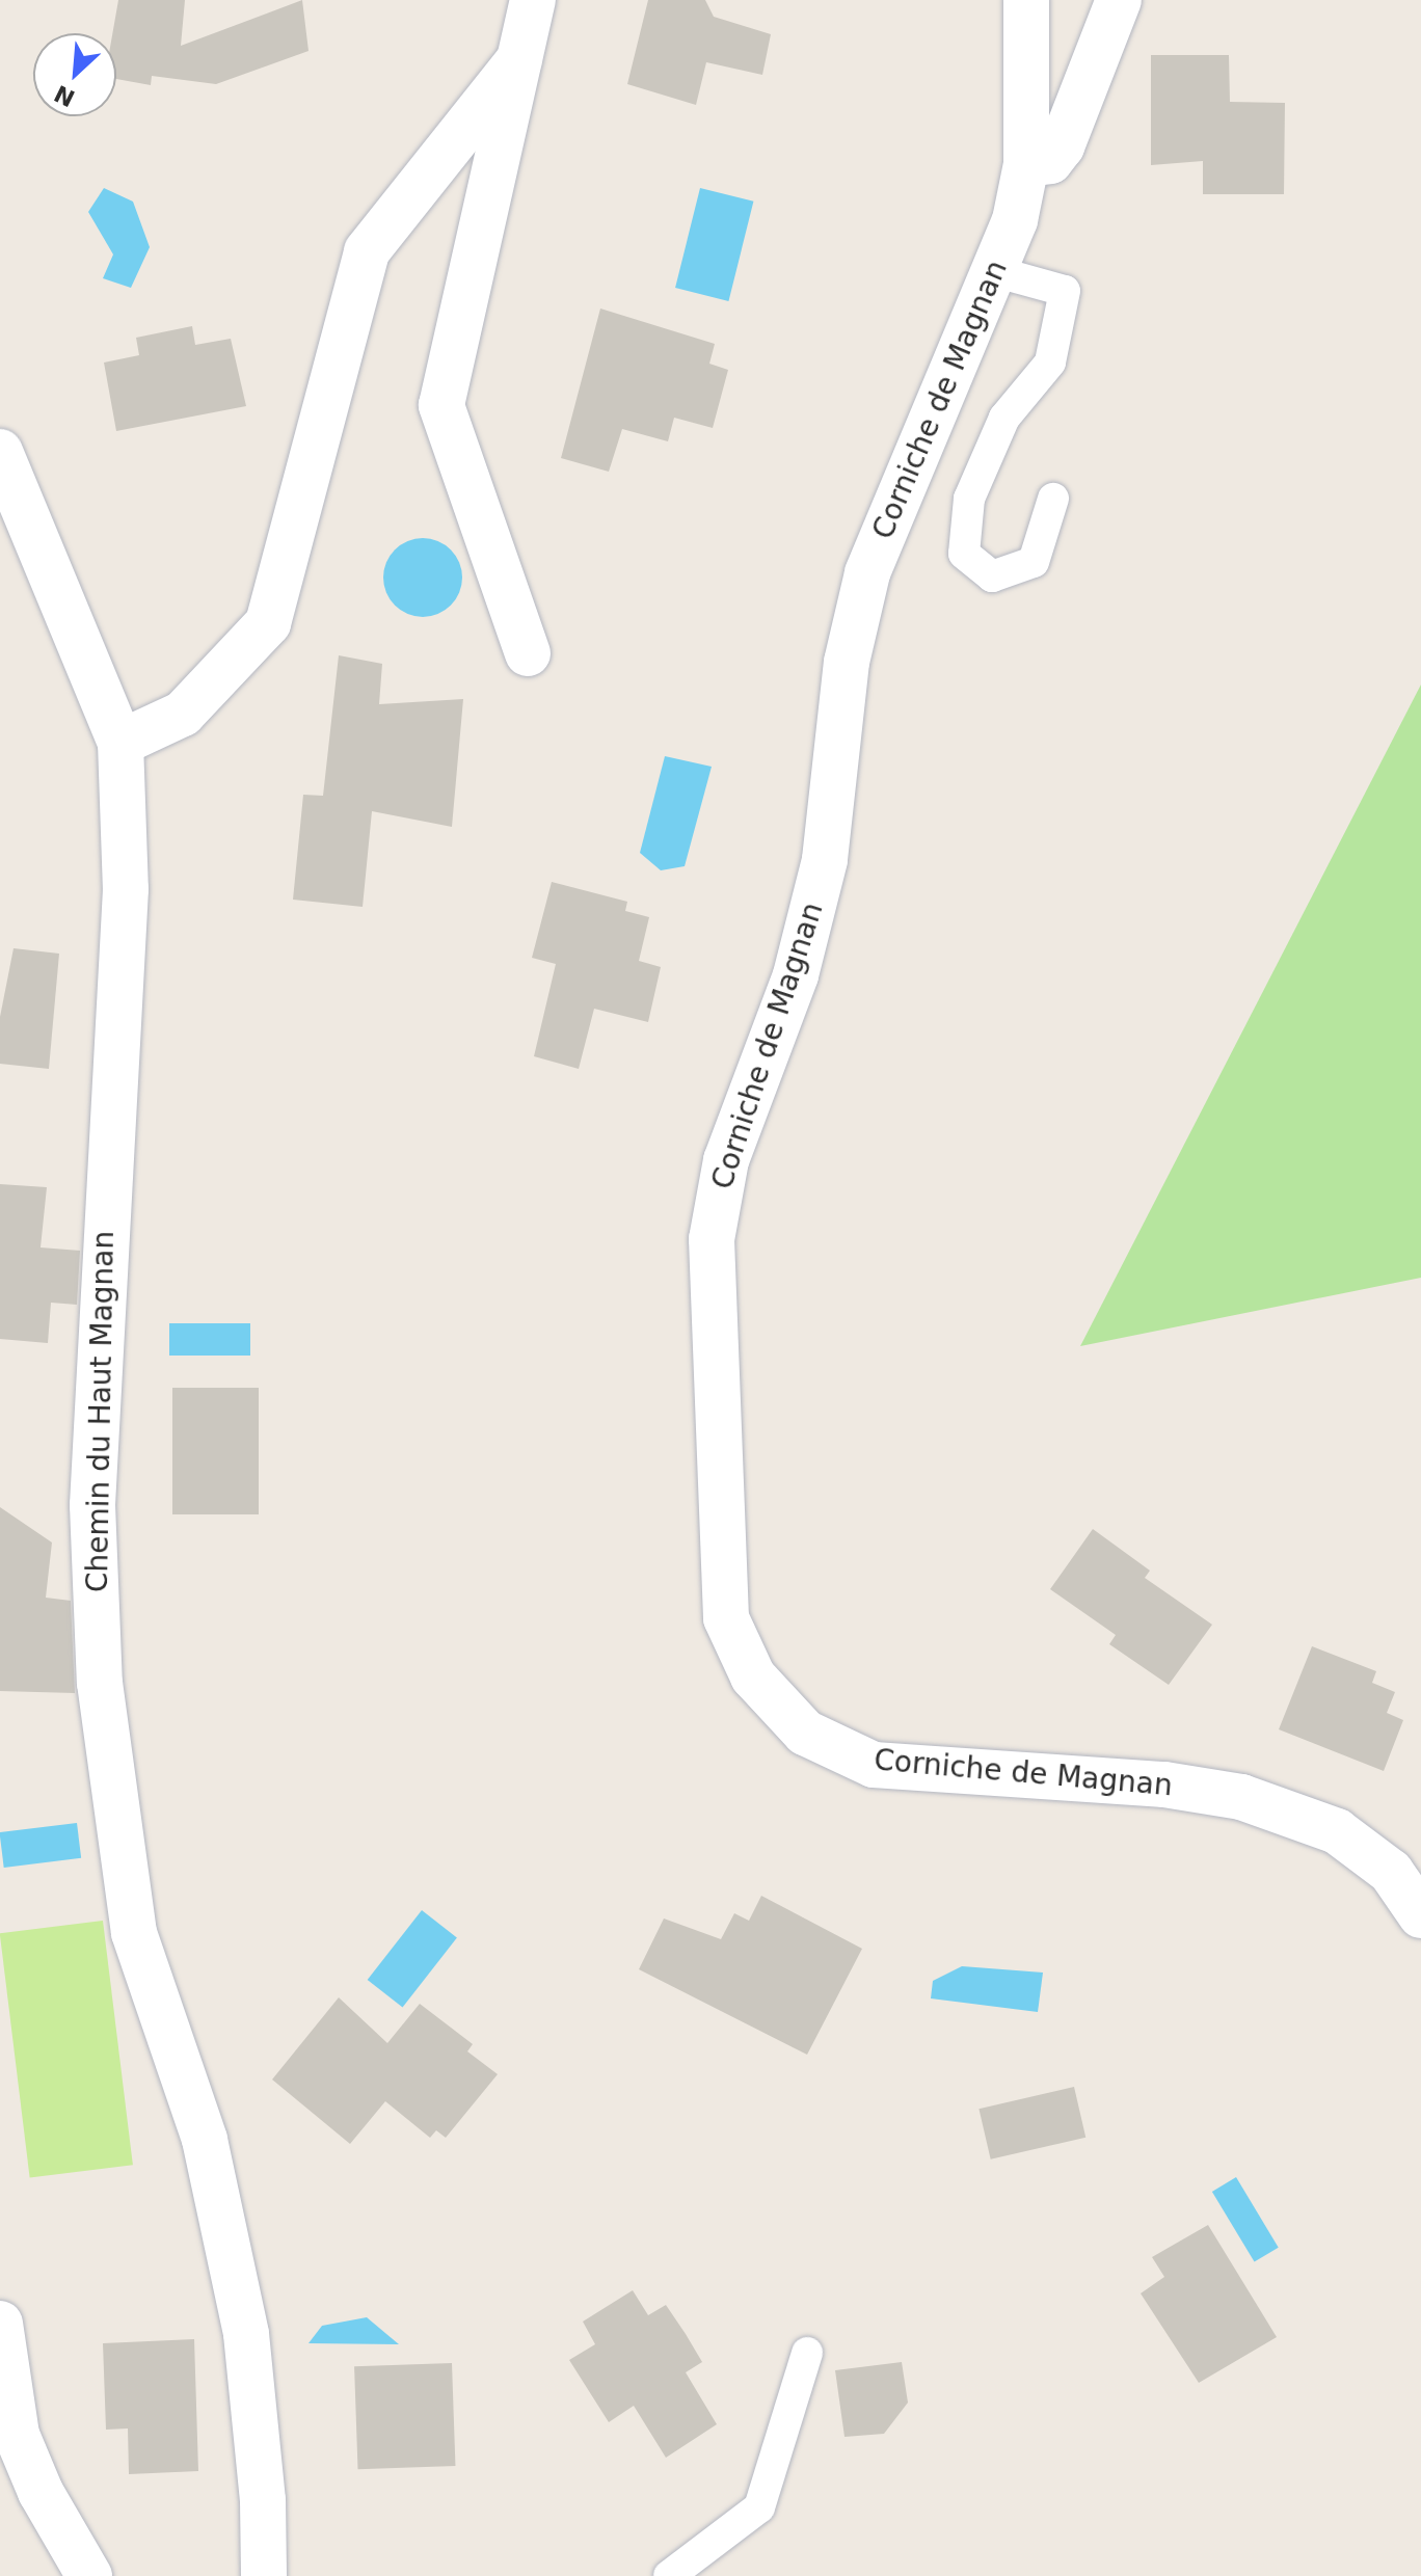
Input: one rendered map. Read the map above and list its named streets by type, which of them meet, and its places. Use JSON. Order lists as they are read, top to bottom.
{
  "streets": {
    "street": ["Corniche de Magnan", "Chemin du Haut Magnan"]
  },
  "north": "bottom left"
}
